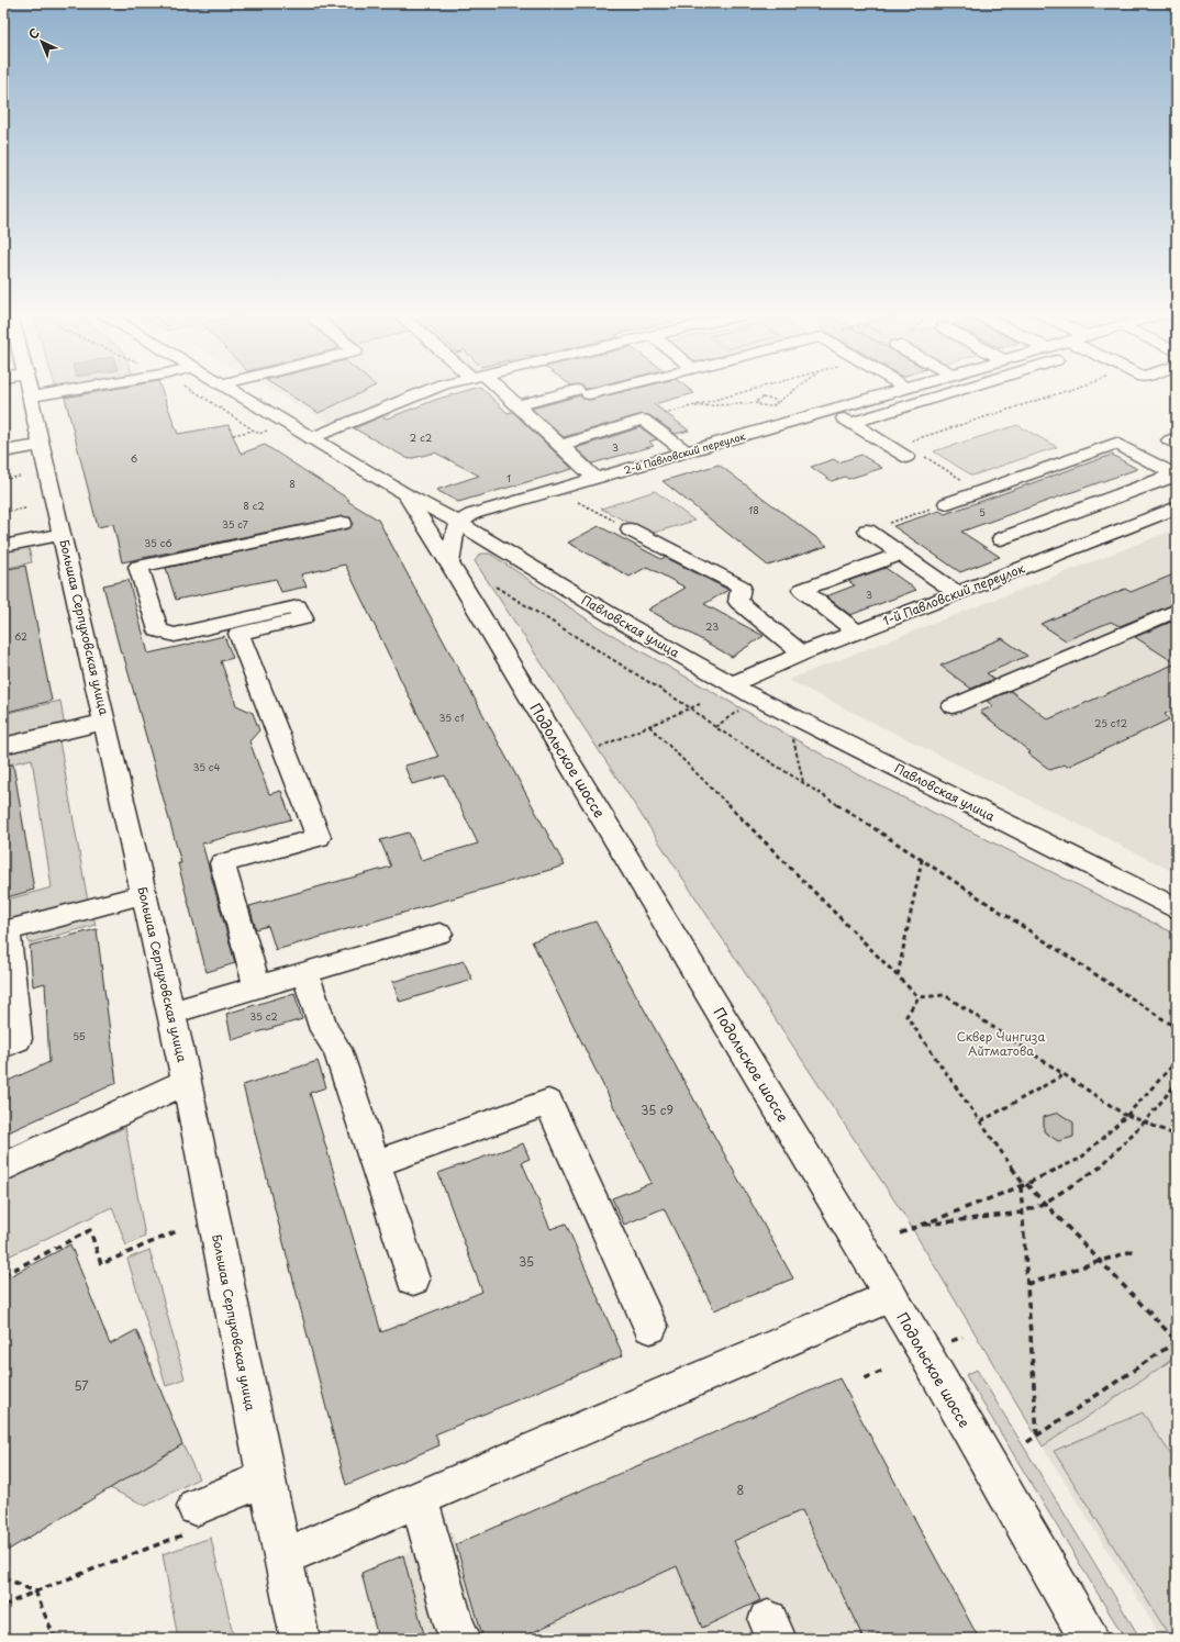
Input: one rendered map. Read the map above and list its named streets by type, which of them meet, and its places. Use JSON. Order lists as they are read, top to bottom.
{
  "streets": {
    "street": [
      "2-й Павловский переулок",
      "1-й Павловский переулок",
      "Павловская улица",
      "Большая Серпуховская улица",
      "Подольское шоссе"
    ]
  },
  "crossings": [
    ["2-й Павловский переулок", "Павловская улица"],
    ["1-й Павловский переулок", "Павловская улица"],
    ["Павловская улица", "Подольское шоссе"]
  ],
  "parks": ["Сквер Чингиза Айтматова"],
  "house_numbers": [
    "2 с2",
    "3",
    "6",
    "1",
    "8",
    "8 с2",
    "18",
    "5",
    "35 с7",
    "35 с6",
    "3",
    "23",
    "62",
    "35 с1",
    "25 с12",
    "35 с4",
    "35 с2",
    "55",
    "35 с9",
    "35",
    "57",
    "8"
  ],
  "north": "top left"
}
